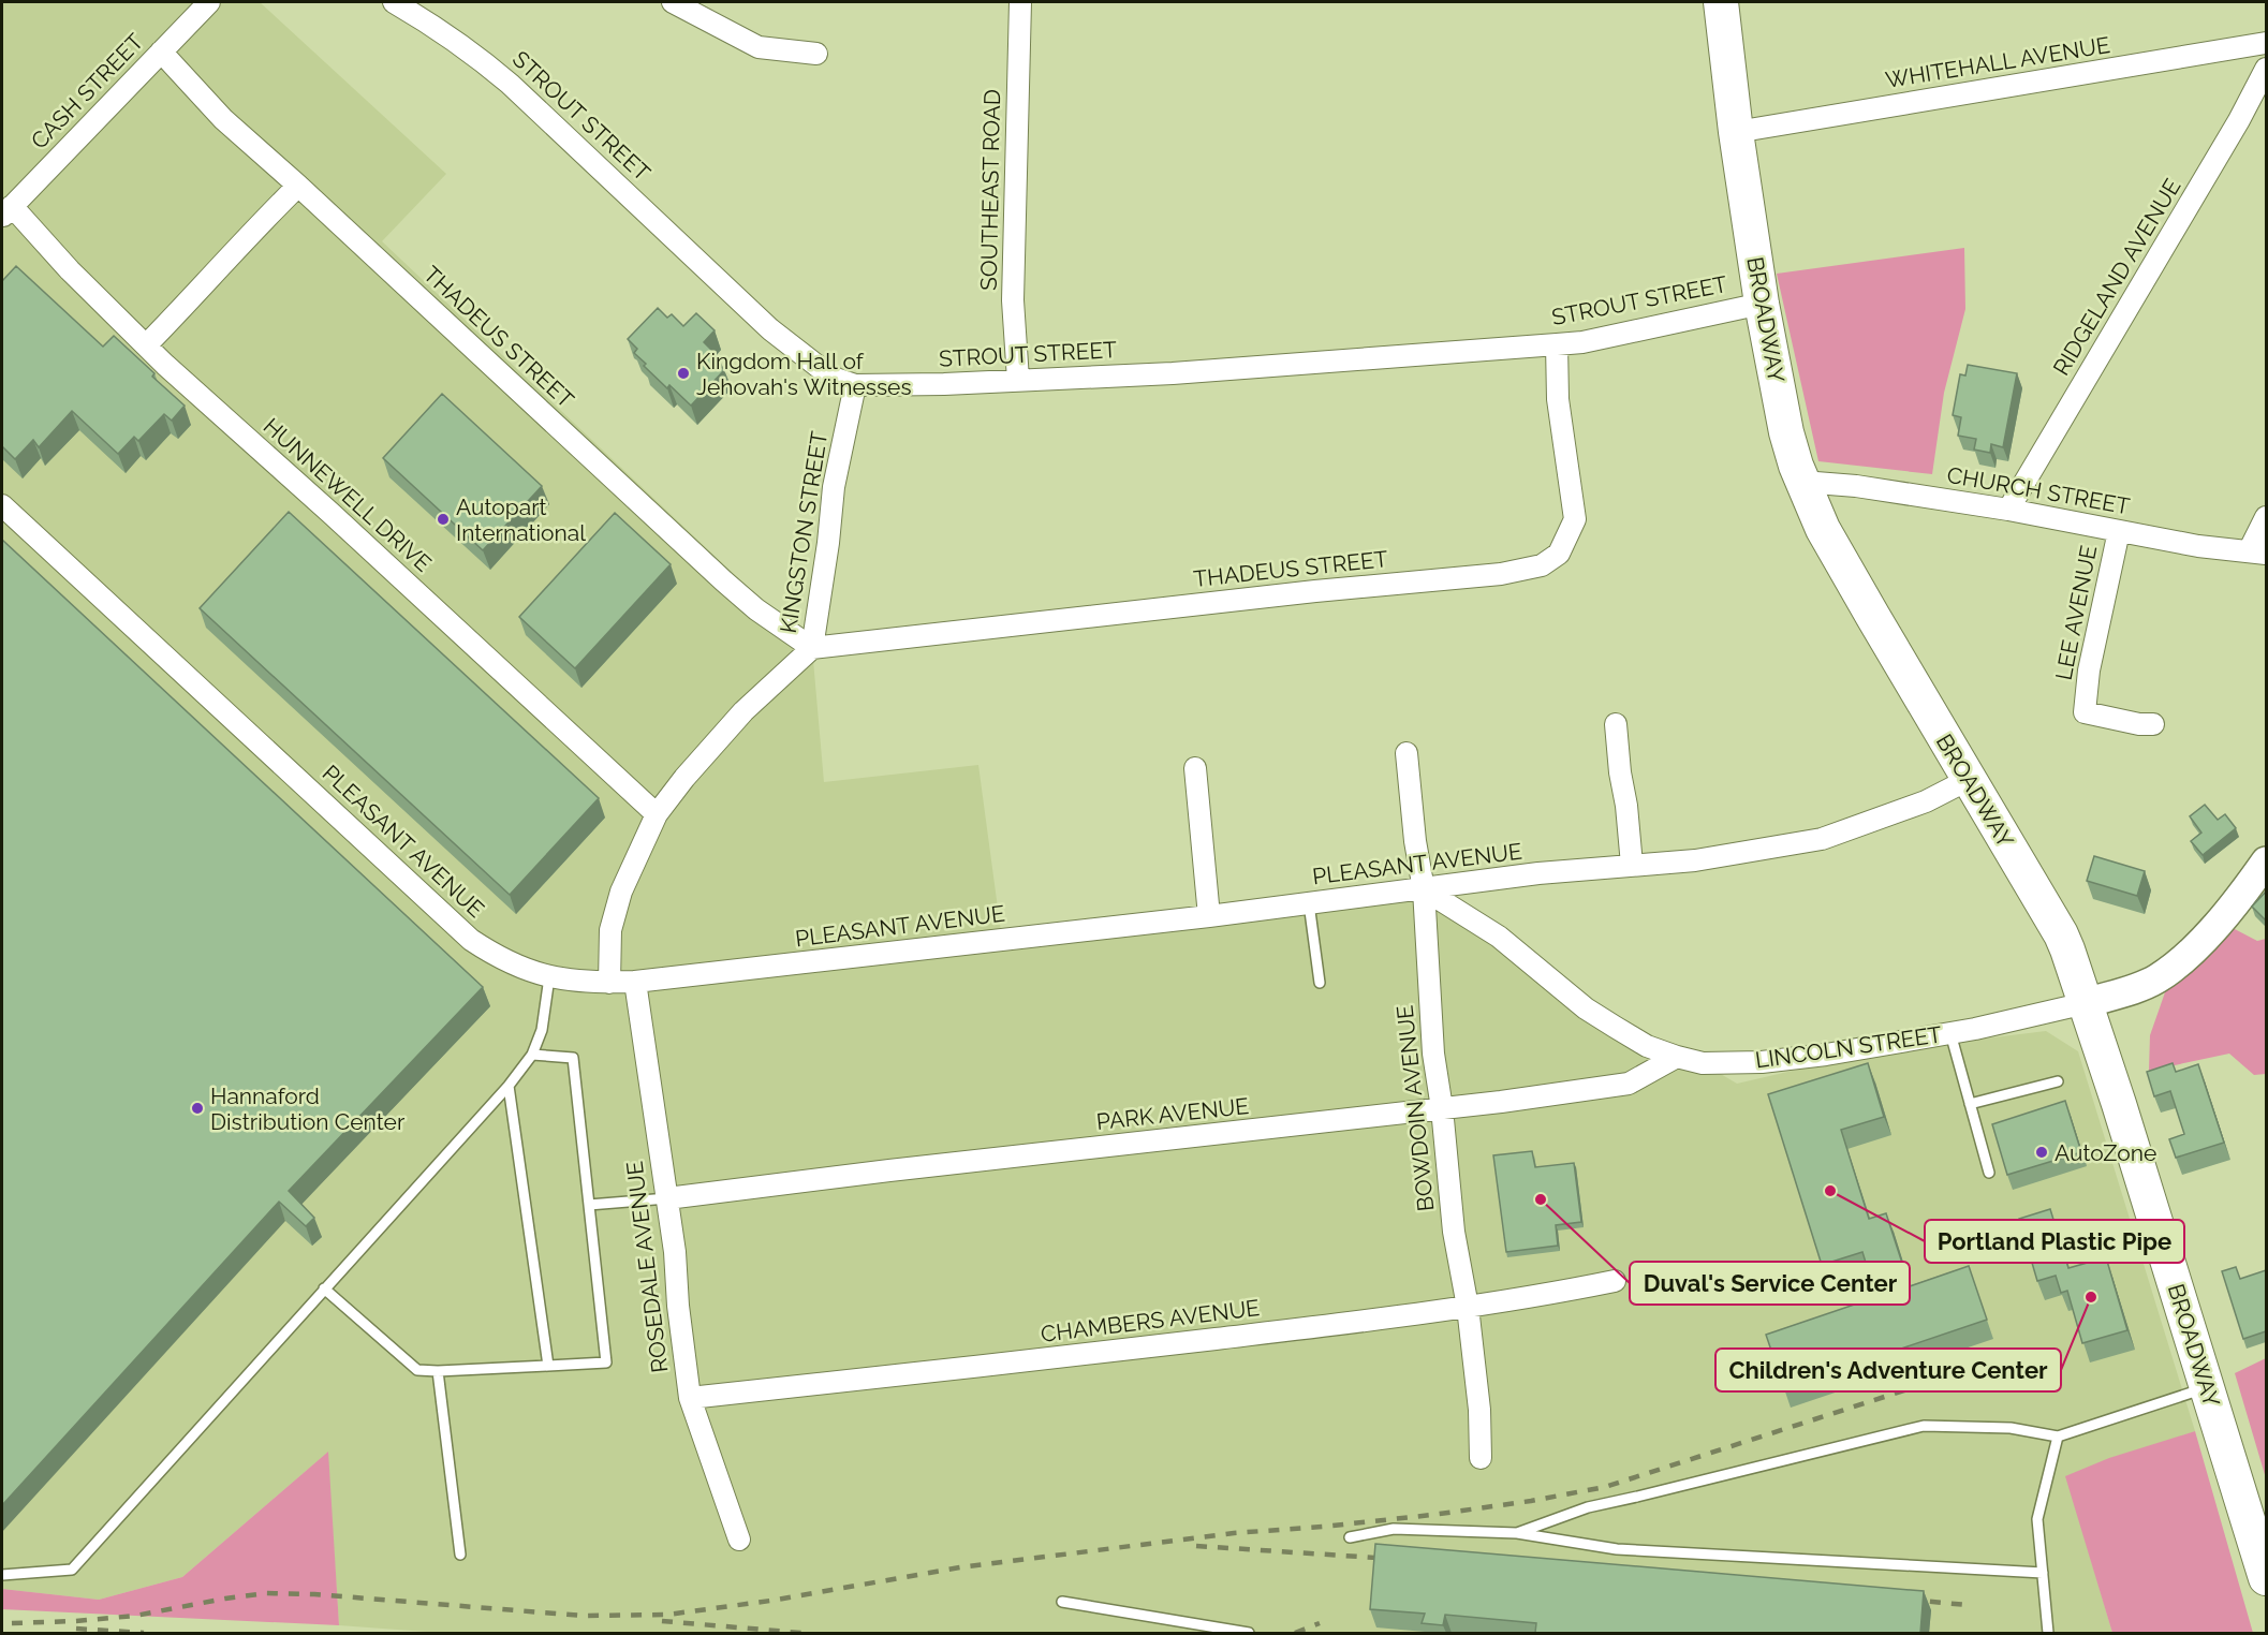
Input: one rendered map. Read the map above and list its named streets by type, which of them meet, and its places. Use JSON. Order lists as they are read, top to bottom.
{
  "streets": {
    "main road": ["BROADWAY", "LINCOLN STREET"],
    "street": [
      "WHITEHALL AVENUE",
      "CASH STREET",
      "STROUT STREET",
      "SOUTHEAST ROAD",
      "RIDGELAND AVENUE",
      "THADEUS STREET",
      "CHURCH STREET",
      "HUNNEWELL DRIVE",
      "KINGSTON STREET",
      "LEE AVENUE",
      "PLEASANT AVENUE",
      "BOWDOIN AVENUE",
      "PARK AVENUE",
      "ROSEDALE AVENUE",
      "CHAMBERS AVENUE"
    ]
  },
  "crossings": [
    ["WHITEHALL AVENUE", "BROADWAY"],
    ["CASH STREET", "THADEUS STREET"],
    ["CASH STREET", "HUNNEWELL DRIVE"],
    ["STROUT STREET", "SOUTHEAST ROAD"],
    ["STROUT STREET", "BROADWAY"],
    ["STROUT STREET", "THADEUS STREET"],
    ["STROUT STREET", "KINGSTON STREET"],
    ["RIDGELAND AVENUE", "CHURCH STREET"],
    ["BROADWAY", "CHURCH STREET"],
    ["BROADWAY", "PLEASANT AVENUE"],
    ["BROADWAY", "LINCOLN STREET"],
    ["THADEUS STREET", "KINGSTON STREET"],
    ["CHURCH STREET", "LEE AVENUE"],
    ["PLEASANT AVENUE", "LINCOLN STREET"],
    ["PLEASANT AVENUE", "BOWDOIN AVENUE"],
    ["PLEASANT AVENUE", "ROSEDALE AVENUE"],
    ["LINCOLN STREET", "BOWDOIN AVENUE"],
    ["LINCOLN STREET", "PARK AVENUE"],
    ["BOWDOIN AVENUE", "PARK AVENUE"],
    ["BOWDOIN AVENUE", "CHAMBERS AVENUE"],
    ["PARK AVENUE", "ROSEDALE AVENUE"],
    ["ROSEDALE AVENUE", "CHAMBERS AVENUE"]
  ],
  "places": [
    "Kingdom Hall of Jehovah's Witnesses",
    "Autopart International",
    "Hannaford Distribution Center",
    "AutoZone",
    "Portland Plastic Pipe",
    "Duval's Service Center",
    "Children's Adventure Center"
  ]
}
